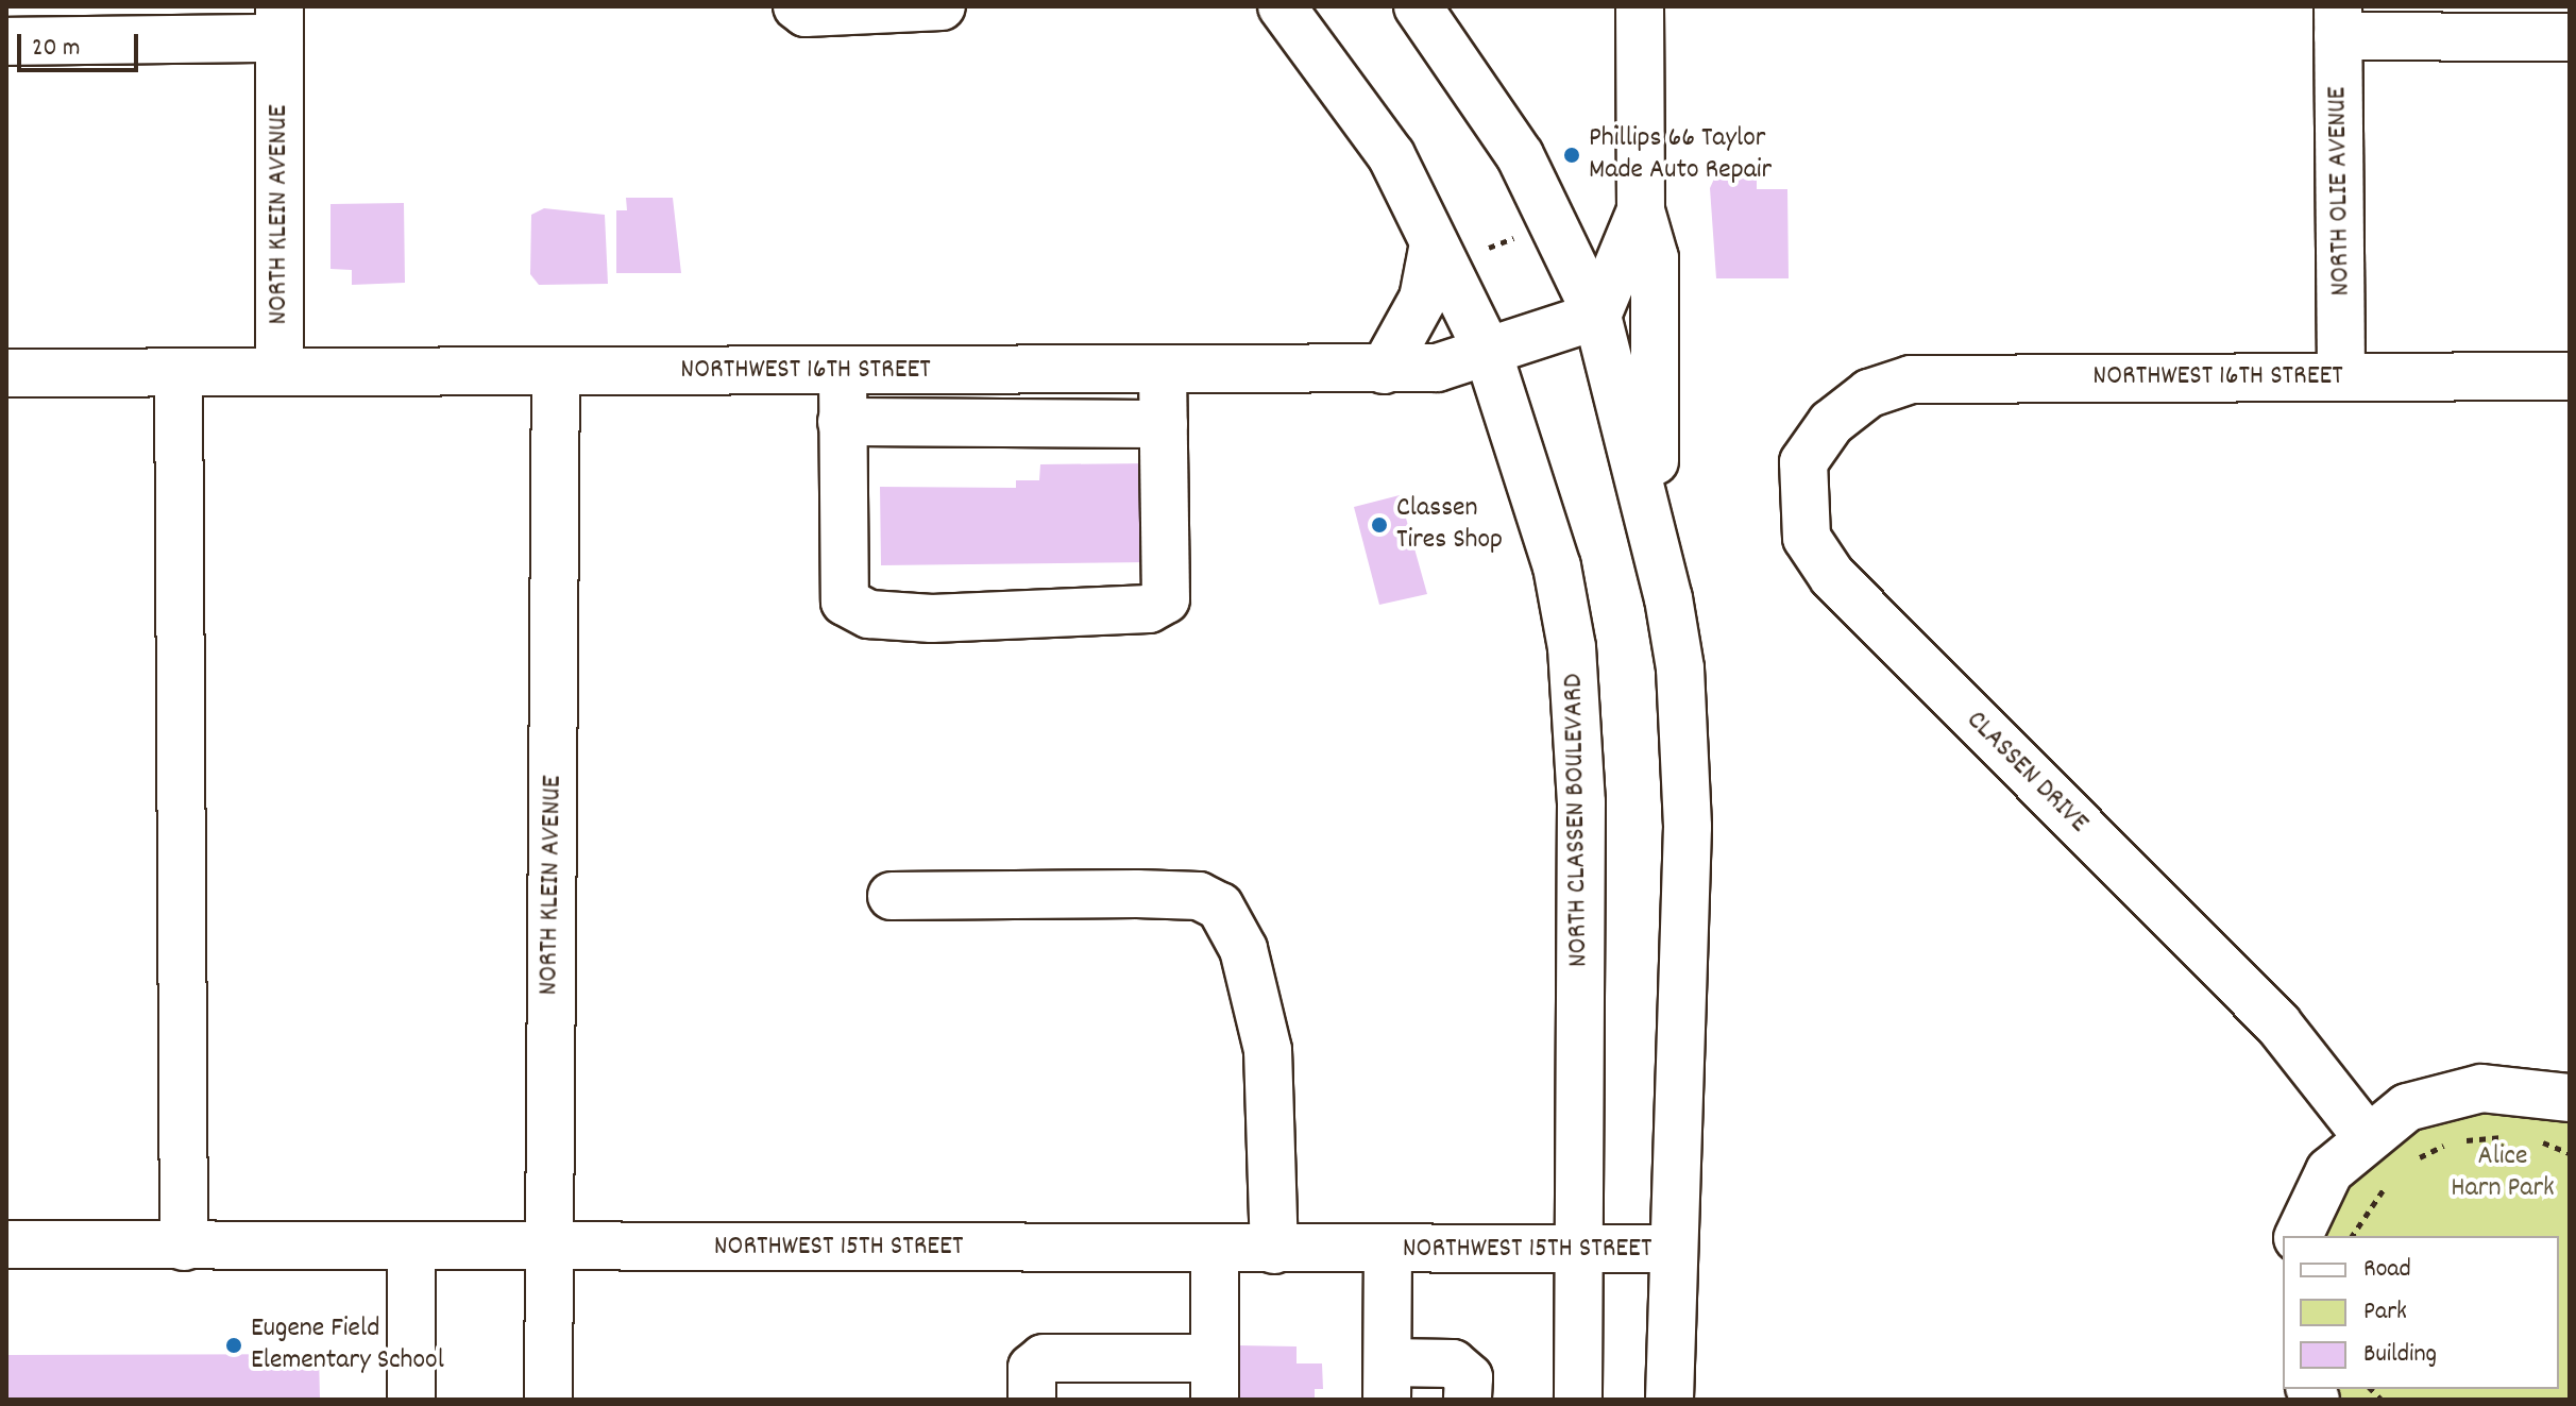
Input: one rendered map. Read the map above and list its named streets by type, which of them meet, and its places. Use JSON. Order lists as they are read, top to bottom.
{
  "streets": {
    "street": [
      "NORTH OLIE AVENUE",
      "NORTH KLEIN AVENUE",
      "NORTHWEST 16TH STREET",
      "CLASSEN DRIVE",
      "NORTH CLASSEN BOULEVARD",
      "NORTHWEST 15TH STREET"
    ]
  },
  "crossings": [
    ["NORTH OLIE AVENUE", "NORTHWEST 16TH STREET"],
    ["NORTH KLEIN AVENUE", "NORTHWEST 16TH STREET"],
    ["NORTH KLEIN AVENUE", "NORTHWEST 15TH STREET"],
    ["NORTHWEST 16TH STREET", "CLASSEN DRIVE"],
    ["NORTHWEST 16TH STREET", "NORTH CLASSEN BOULEVARD"],
    ["NORTH CLASSEN BOULEVARD", "NORTHWEST 15TH STREET"]
  ],
  "parks": ["Alice Harn Park"],
  "places": ["Phillips 66 Taylor Made Auto Repair", "Classen Tires Shop", "Eugene Field Elementary School"],
  "legend": ["Road", "Park", "Building"],
  "scale_bar": "20 m"
}
